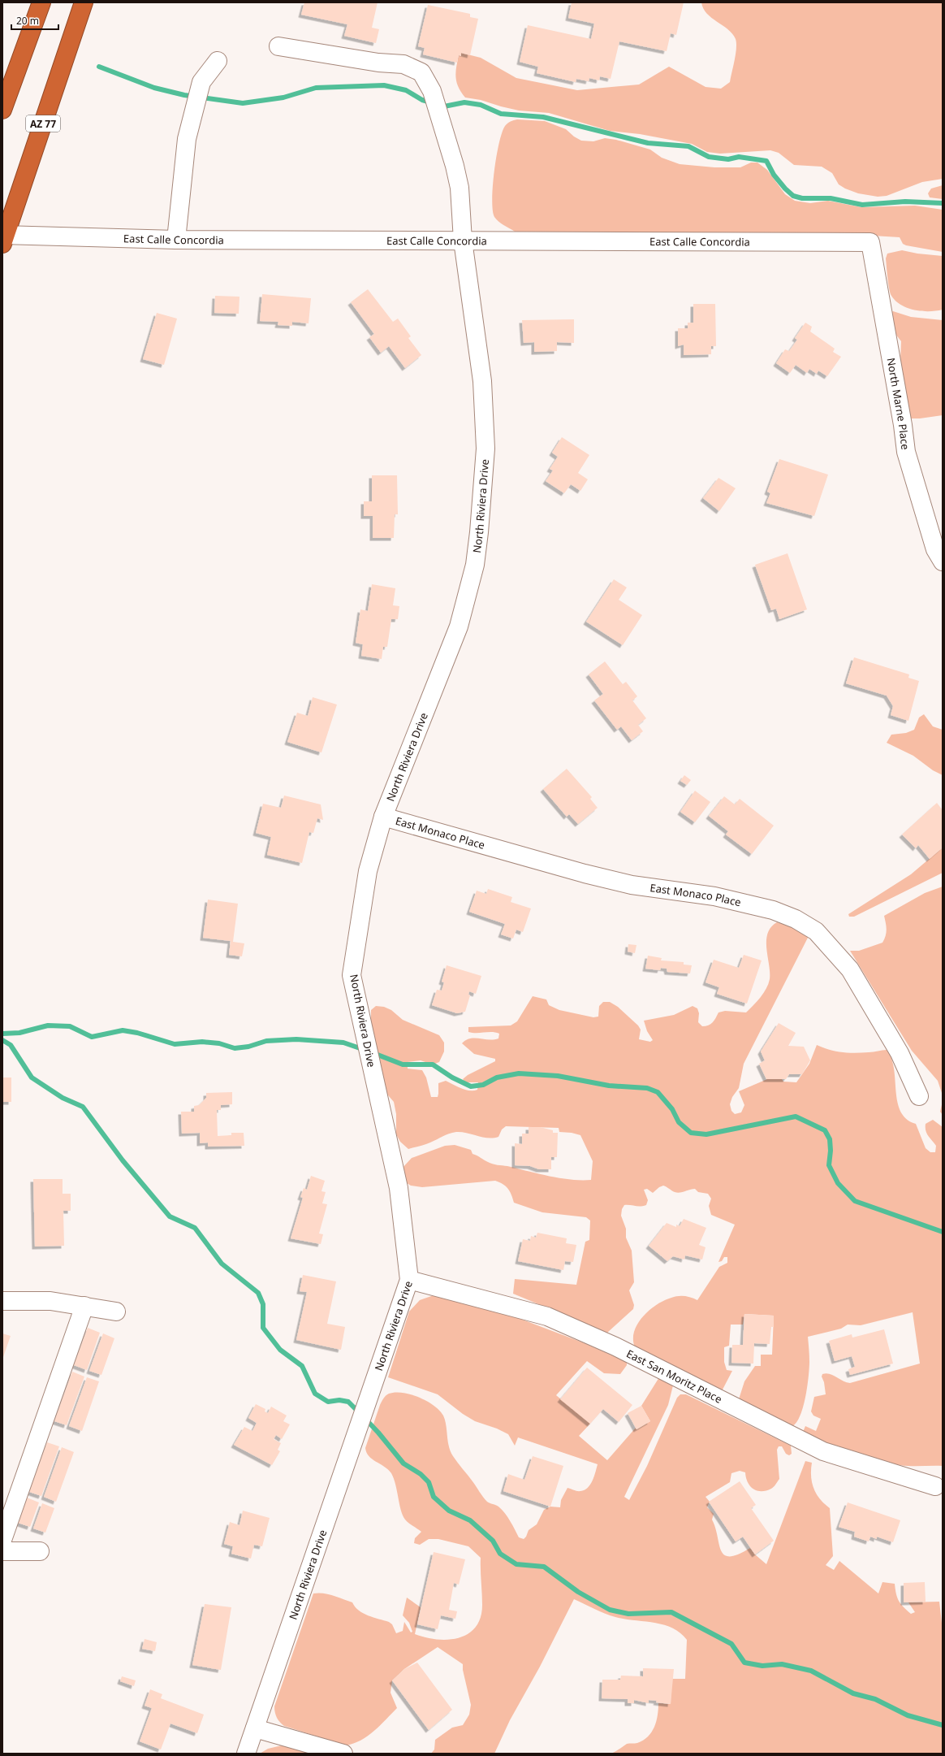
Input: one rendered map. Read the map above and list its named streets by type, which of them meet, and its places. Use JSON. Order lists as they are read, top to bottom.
{
  "streets": {
    "highway": ["AZ 77"],
    "street": [
      "East Calle Concordia",
      "North Marne Place",
      "North Riviera Drive",
      "East Monaco Place",
      "East San Moritz Place"
    ]
  },
  "crossings": [
    ["AZ 77", "East Calle Concordia"],
    ["East Calle Concordia", "North Marne Place"],
    ["East Calle Concordia", "North Riviera Drive"],
    ["North Riviera Drive", "East Monaco Place"],
    ["North Riviera Drive", "East San Moritz Place"]
  ],
  "scale_bar": "20 m"
}
